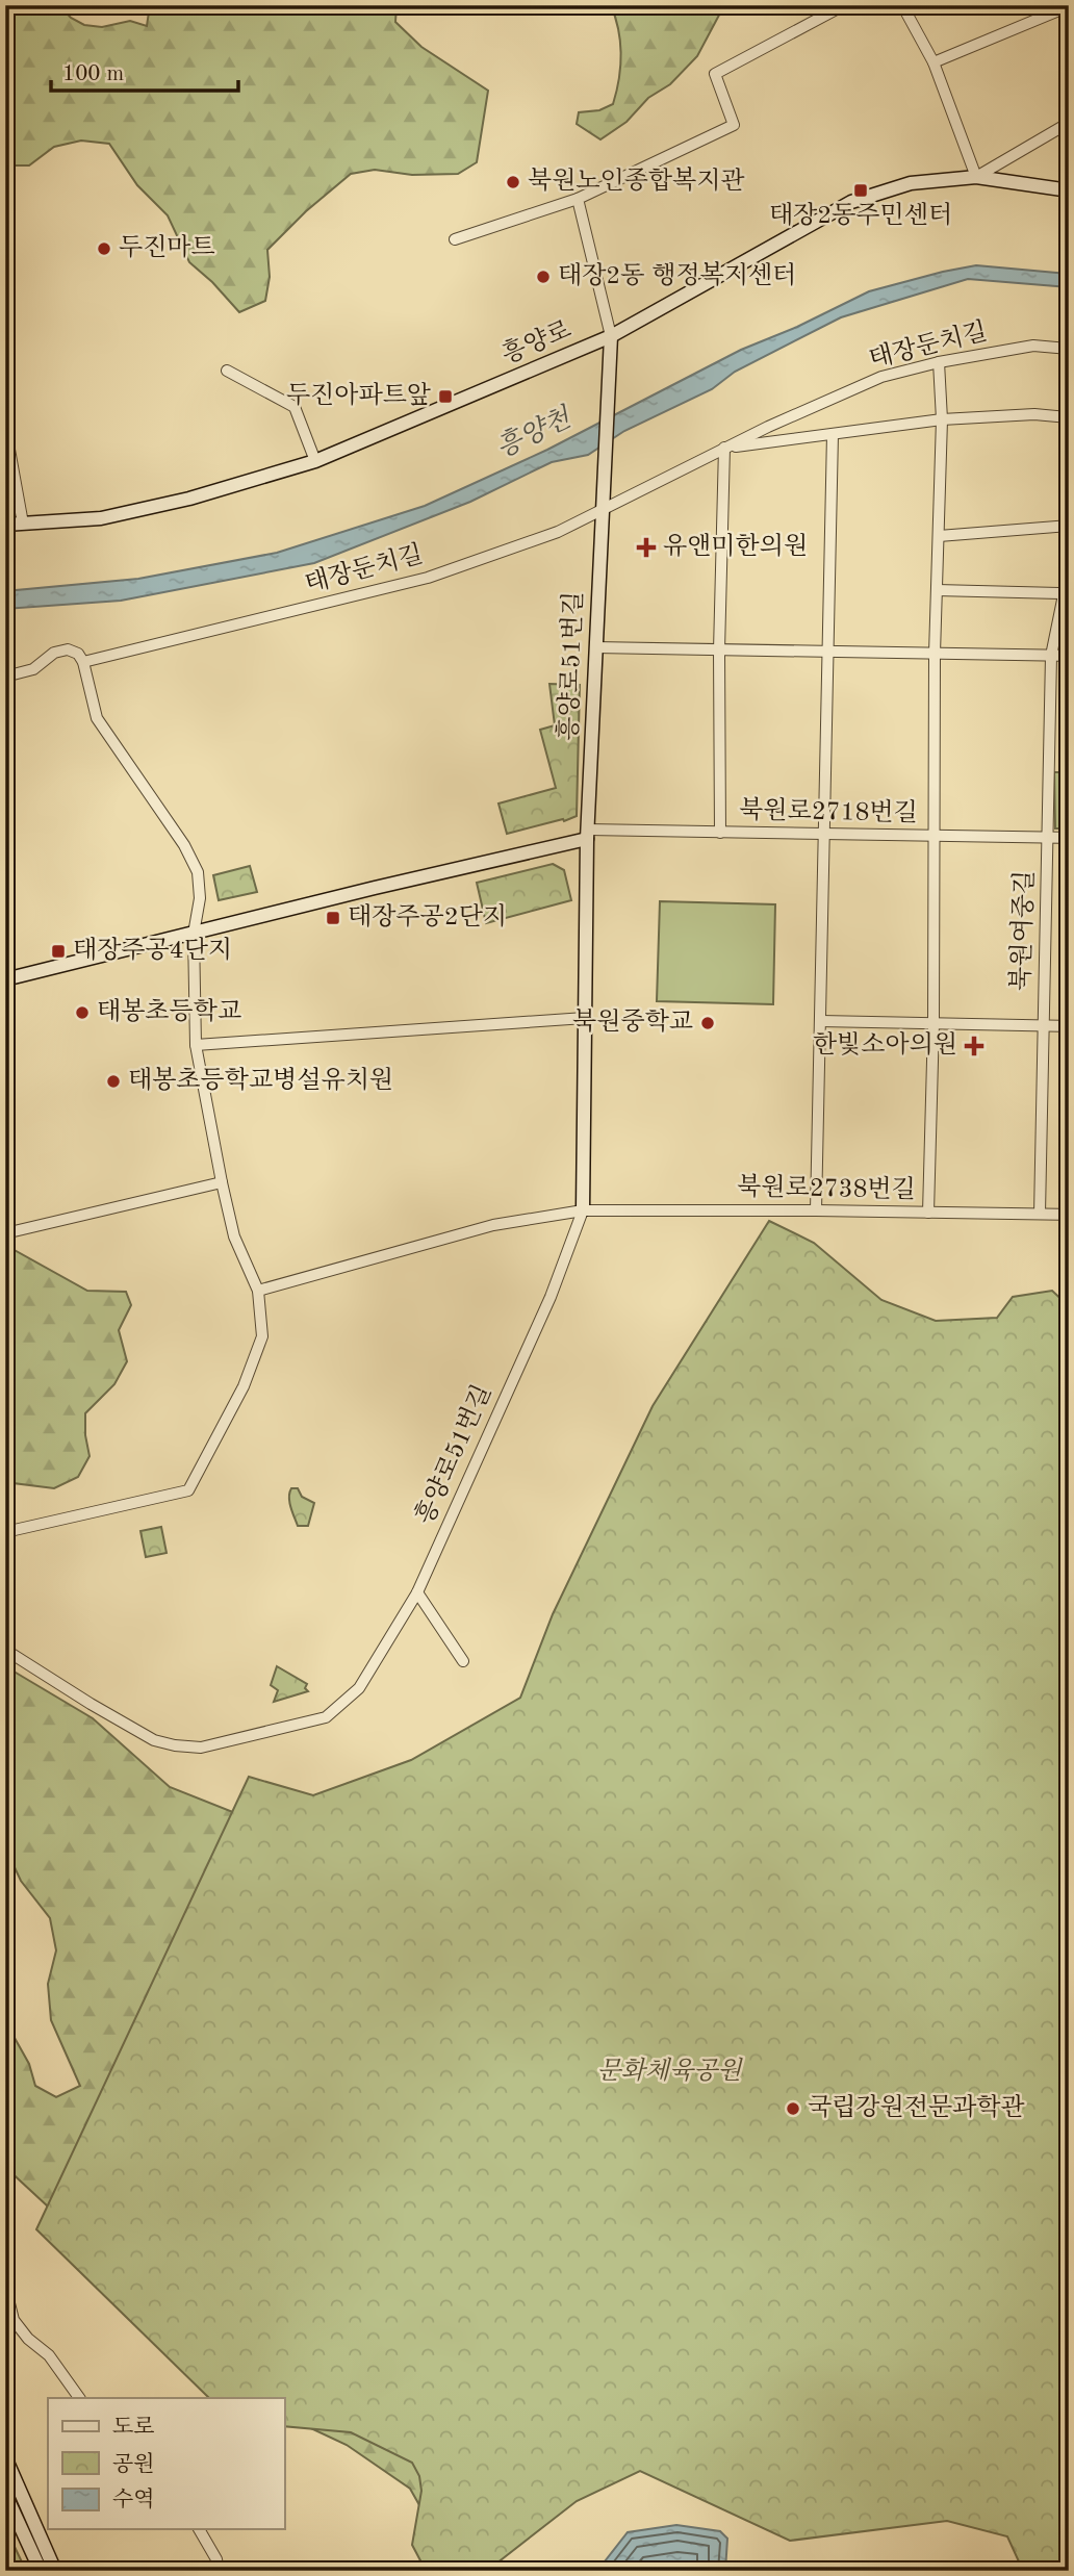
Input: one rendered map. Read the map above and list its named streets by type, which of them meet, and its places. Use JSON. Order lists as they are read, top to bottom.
{
  "streets": {
    "street": [
      "흥양로",
      "태장둔치길",
      "흥양로51번길",
      "북원로2718번길",
      "북원여중길",
      "북원로2738번길"
    ]
  },
  "crossings": [
    ["흥양로", "흥양로51번길"],
    ["태장둔치길", "흥양로51번길"],
    ["흥양로51번길", "북원로2718번길"],
    ["흥양로51번길", "북원로2738번길"],
    ["북원로2718번길", "북원여중길"],
    ["북원여중길", "북원로2738번길"]
  ],
  "water": ["흥양천"],
  "parks": ["문화체육공원"],
  "places": {
    "other": [
      "북원노인종합복지관",
      "두진마트",
      "태장2동 행정복지센터",
      "태봉초등학교",
      "북원중학교",
      "태봉초등학교병설유치원",
      "국립강원전문과학관"
    ],
    "transit": [
      "태장2동주민센터",
      "두진아파트앞",
      "태장주공2단지",
      "태장주공4단지"
    ],
    "health": ["유앤미한의원", "한빛소아의원"]
  },
  "legend": ["도로", "공원", "수역"],
  "scale_bar": "100 m"
}
